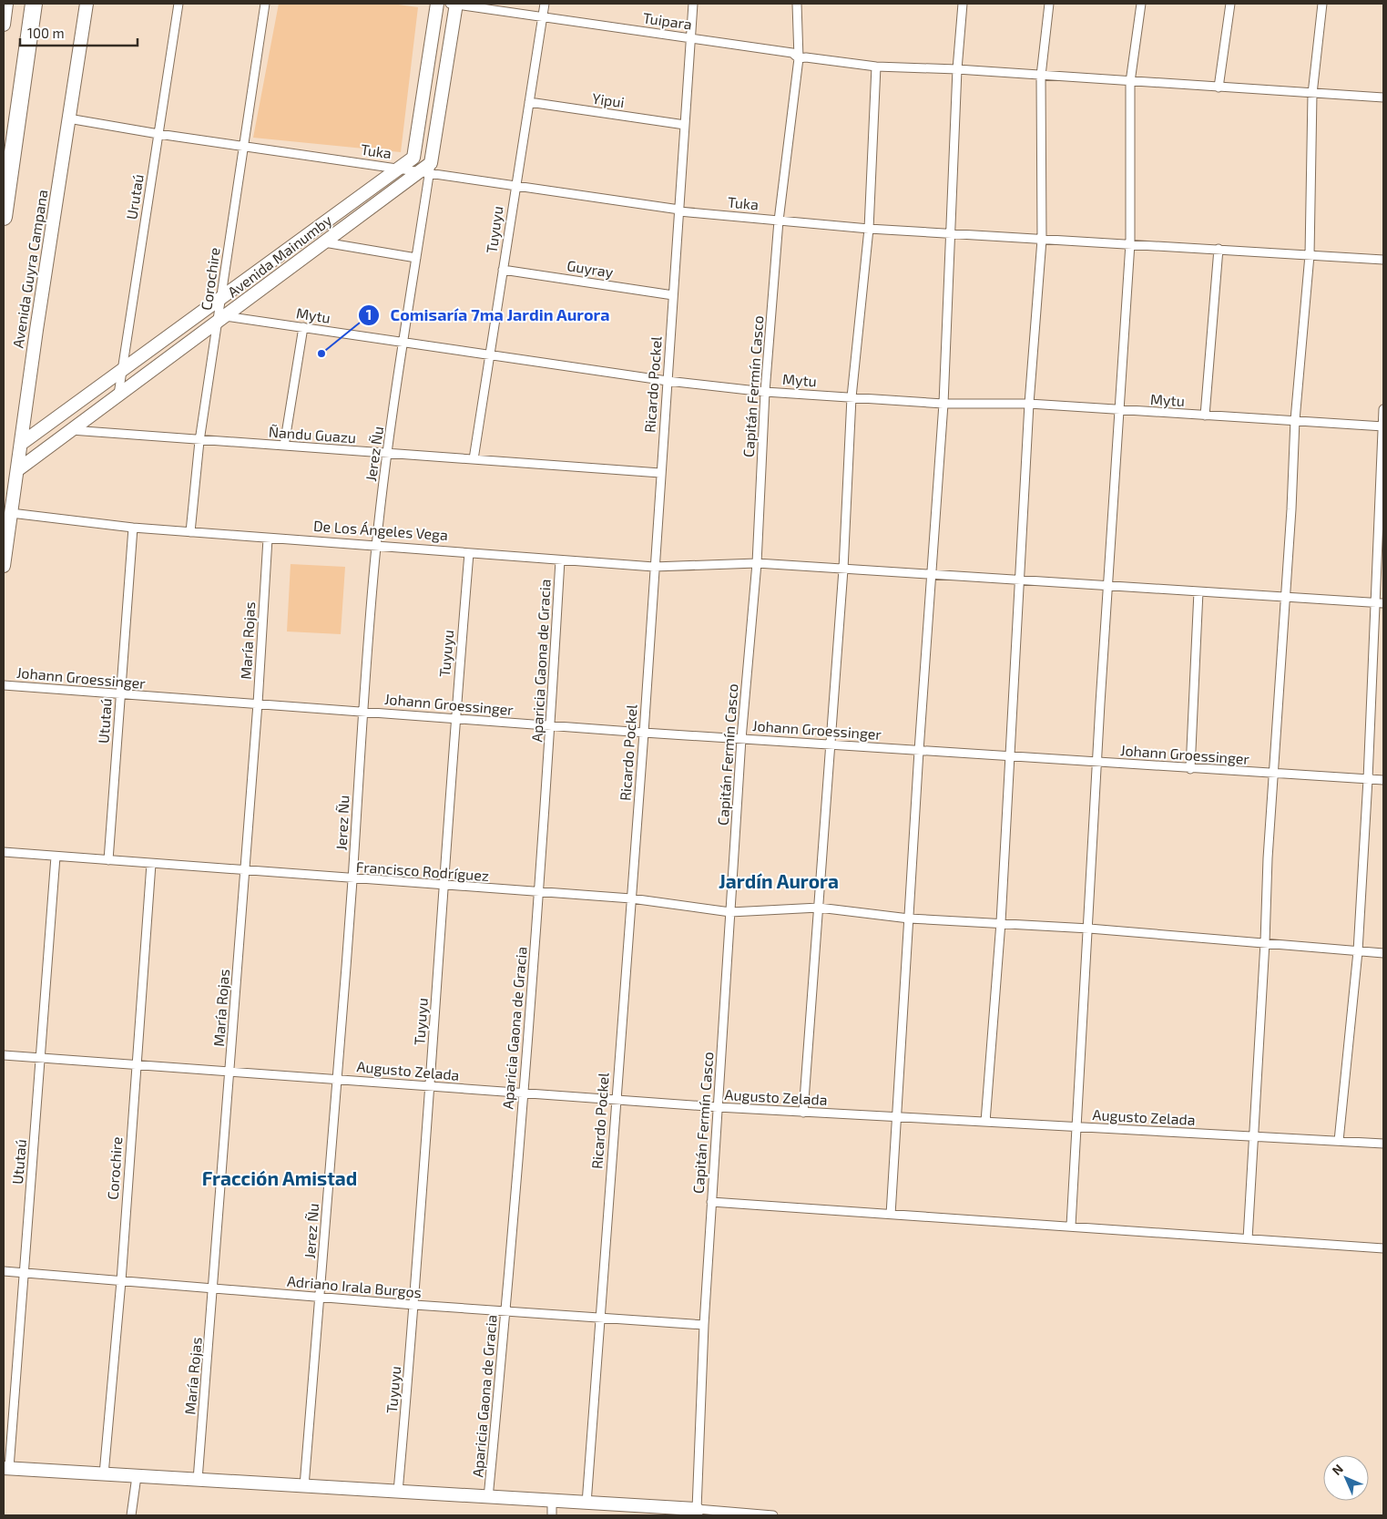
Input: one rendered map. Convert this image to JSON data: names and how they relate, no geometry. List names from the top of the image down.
{
  "streets": {
    "street": [
      "Tuipara",
      "Yipui",
      "Tuka",
      "Urutaú",
      "Tuyuyu",
      "Avenida Mainumby",
      "Avenida Guyra Campana",
      "Guyray",
      "Corochire",
      "Mytu",
      "Ricardo Pockel",
      "Capitán Fermín Casco",
      "Ñandu Guazu",
      "Jerez Ñu",
      "De Los Ángeles Vega",
      "María Rojas",
      "Aparicia Gaona de Gracia",
      "Johann Groessinger",
      "Ututaú",
      "Francisco Rodríguez",
      "Augusto Zelada",
      "Adriano Irala Burgos"
    ]
  },
  "crossings": [
    ["Tuipara", "Tuyuyu"],
    ["Tuipara", "Ricardo Pockel"],
    ["Tuipara", "Capitán Fermín Casco"],
    ["Yipui", "Tuyuyu"],
    ["Yipui", "Ricardo Pockel"],
    ["Tuka", "Urutaú"],
    ["Tuka", "Tuyuyu"],
    ["Tuka", "Avenida Mainumby"],
    ["Tuka", "Avenida Guyra Campana"],
    ["Tuka", "Corochire"],
    ["Tuka", "Ricardo Pockel"],
    ["Tuka", "Capitán Fermín Casco"],
    ["Tuka", "Jerez Ñu"],
    ["Urutaú", "Avenida Mainumby"],
    ["Tuyuyu", "Guyray"],
    ["Tuyuyu", "Mytu"],
    ["Tuyuyu", "Ñandu Guazu"],
    ["Tuyuyu", "De Los Ángeles Vega"],
    ["Tuyuyu", "Johann Groessinger"],
    ["Tuyuyu", "Francisco Rodríguez"],
    ["Tuyuyu", "Augusto Zelada"],
    ["Tuyuyu", "Adriano Irala Burgos"],
    ["Avenida Mainumby", "Avenida Guyra Campana"],
    ["Avenida Mainumby", "Corochire"],
    ["Avenida Mainumby", "Mytu"],
    ["Avenida Mainumby", "Ñandu Guazu"],
    ["Avenida Mainumby", "Jerez Ñu"],
    ["Avenida Guyra Campana", "De Los Ángeles Vega"],
    ["Guyray", "Ricardo Pockel"],
    ["Corochire", "Mytu"],
    ["Corochire", "Ñandu Guazu"],
    ["Corochire", "De Los Ángeles Vega"],
    ["Corochire", "Francisco Rodríguez"],
    ["Corochire", "Augusto Zelada"],
    ["Corochire", "Adriano Irala Burgos"],
    ["Mytu", "Ricardo Pockel"],
    ["Mytu", "Capitán Fermín Casco"],
    ["Mytu", "Jerez Ñu"],
    ["Ricardo Pockel", "Ñandu Guazu"],
    ["Ricardo Pockel", "De Los Ángeles Vega"],
    ["Ricardo Pockel", "Johann Groessinger"],
    ["Ricardo Pockel", "Francisco Rodríguez"],
    ["Ricardo Pockel", "Augusto Zelada"],
    ["Ricardo Pockel", "Adriano Irala Burgos"],
    ["Capitán Fermín Casco", "De Los Ángeles Vega"],
    ["Capitán Fermín Casco", "Johann Groessinger"],
    ["Capitán Fermín Casco", "Francisco Rodríguez"],
    ["Capitán Fermín Casco", "Augusto Zelada"],
    ["Capitán Fermín Casco", "Adriano Irala Burgos"],
    ["Ñandu Guazu", "Jerez Ñu"],
    ["Jerez Ñu", "De Los Ángeles Vega"],
    ["Jerez Ñu", "Johann Groessinger"],
    ["Jerez Ñu", "Francisco Rodríguez"],
    ["Jerez Ñu", "Augusto Zelada"],
    ["Jerez Ñu", "Adriano Irala Burgos"],
    ["De Los Ángeles Vega", "María Rojas"],
    ["De Los Ángeles Vega", "Aparicia Gaona de Gracia"],
    ["De Los Ángeles Vega", "Ututaú"],
    ["María Rojas", "Johann Groessinger"],
    ["María Rojas", "Francisco Rodríguez"],
    ["María Rojas", "Augusto Zelada"],
    ["María Rojas", "Adriano Irala Burgos"],
    ["Aparicia Gaona de Gracia", "Johann Groessinger"],
    ["Aparicia Gaona de Gracia", "Francisco Rodríguez"],
    ["Aparicia Gaona de Gracia", "Augusto Zelada"],
    ["Aparicia Gaona de Gracia", "Adriano Irala Burgos"],
    ["Johann Groessinger", "Ututaú"],
    ["Ututaú", "Francisco Rodríguez"],
    ["Ututaú", "Augusto Zelada"],
    ["Ututaú", "Adriano Irala Burgos"]
  ],
  "districts": ["Jardín Aurora", "Fracción Amistad"],
  "places": ["Comisaría 7ma Jardin Aurora"],
  "scale_bar": "100 m",
  "north": "top left"
}
